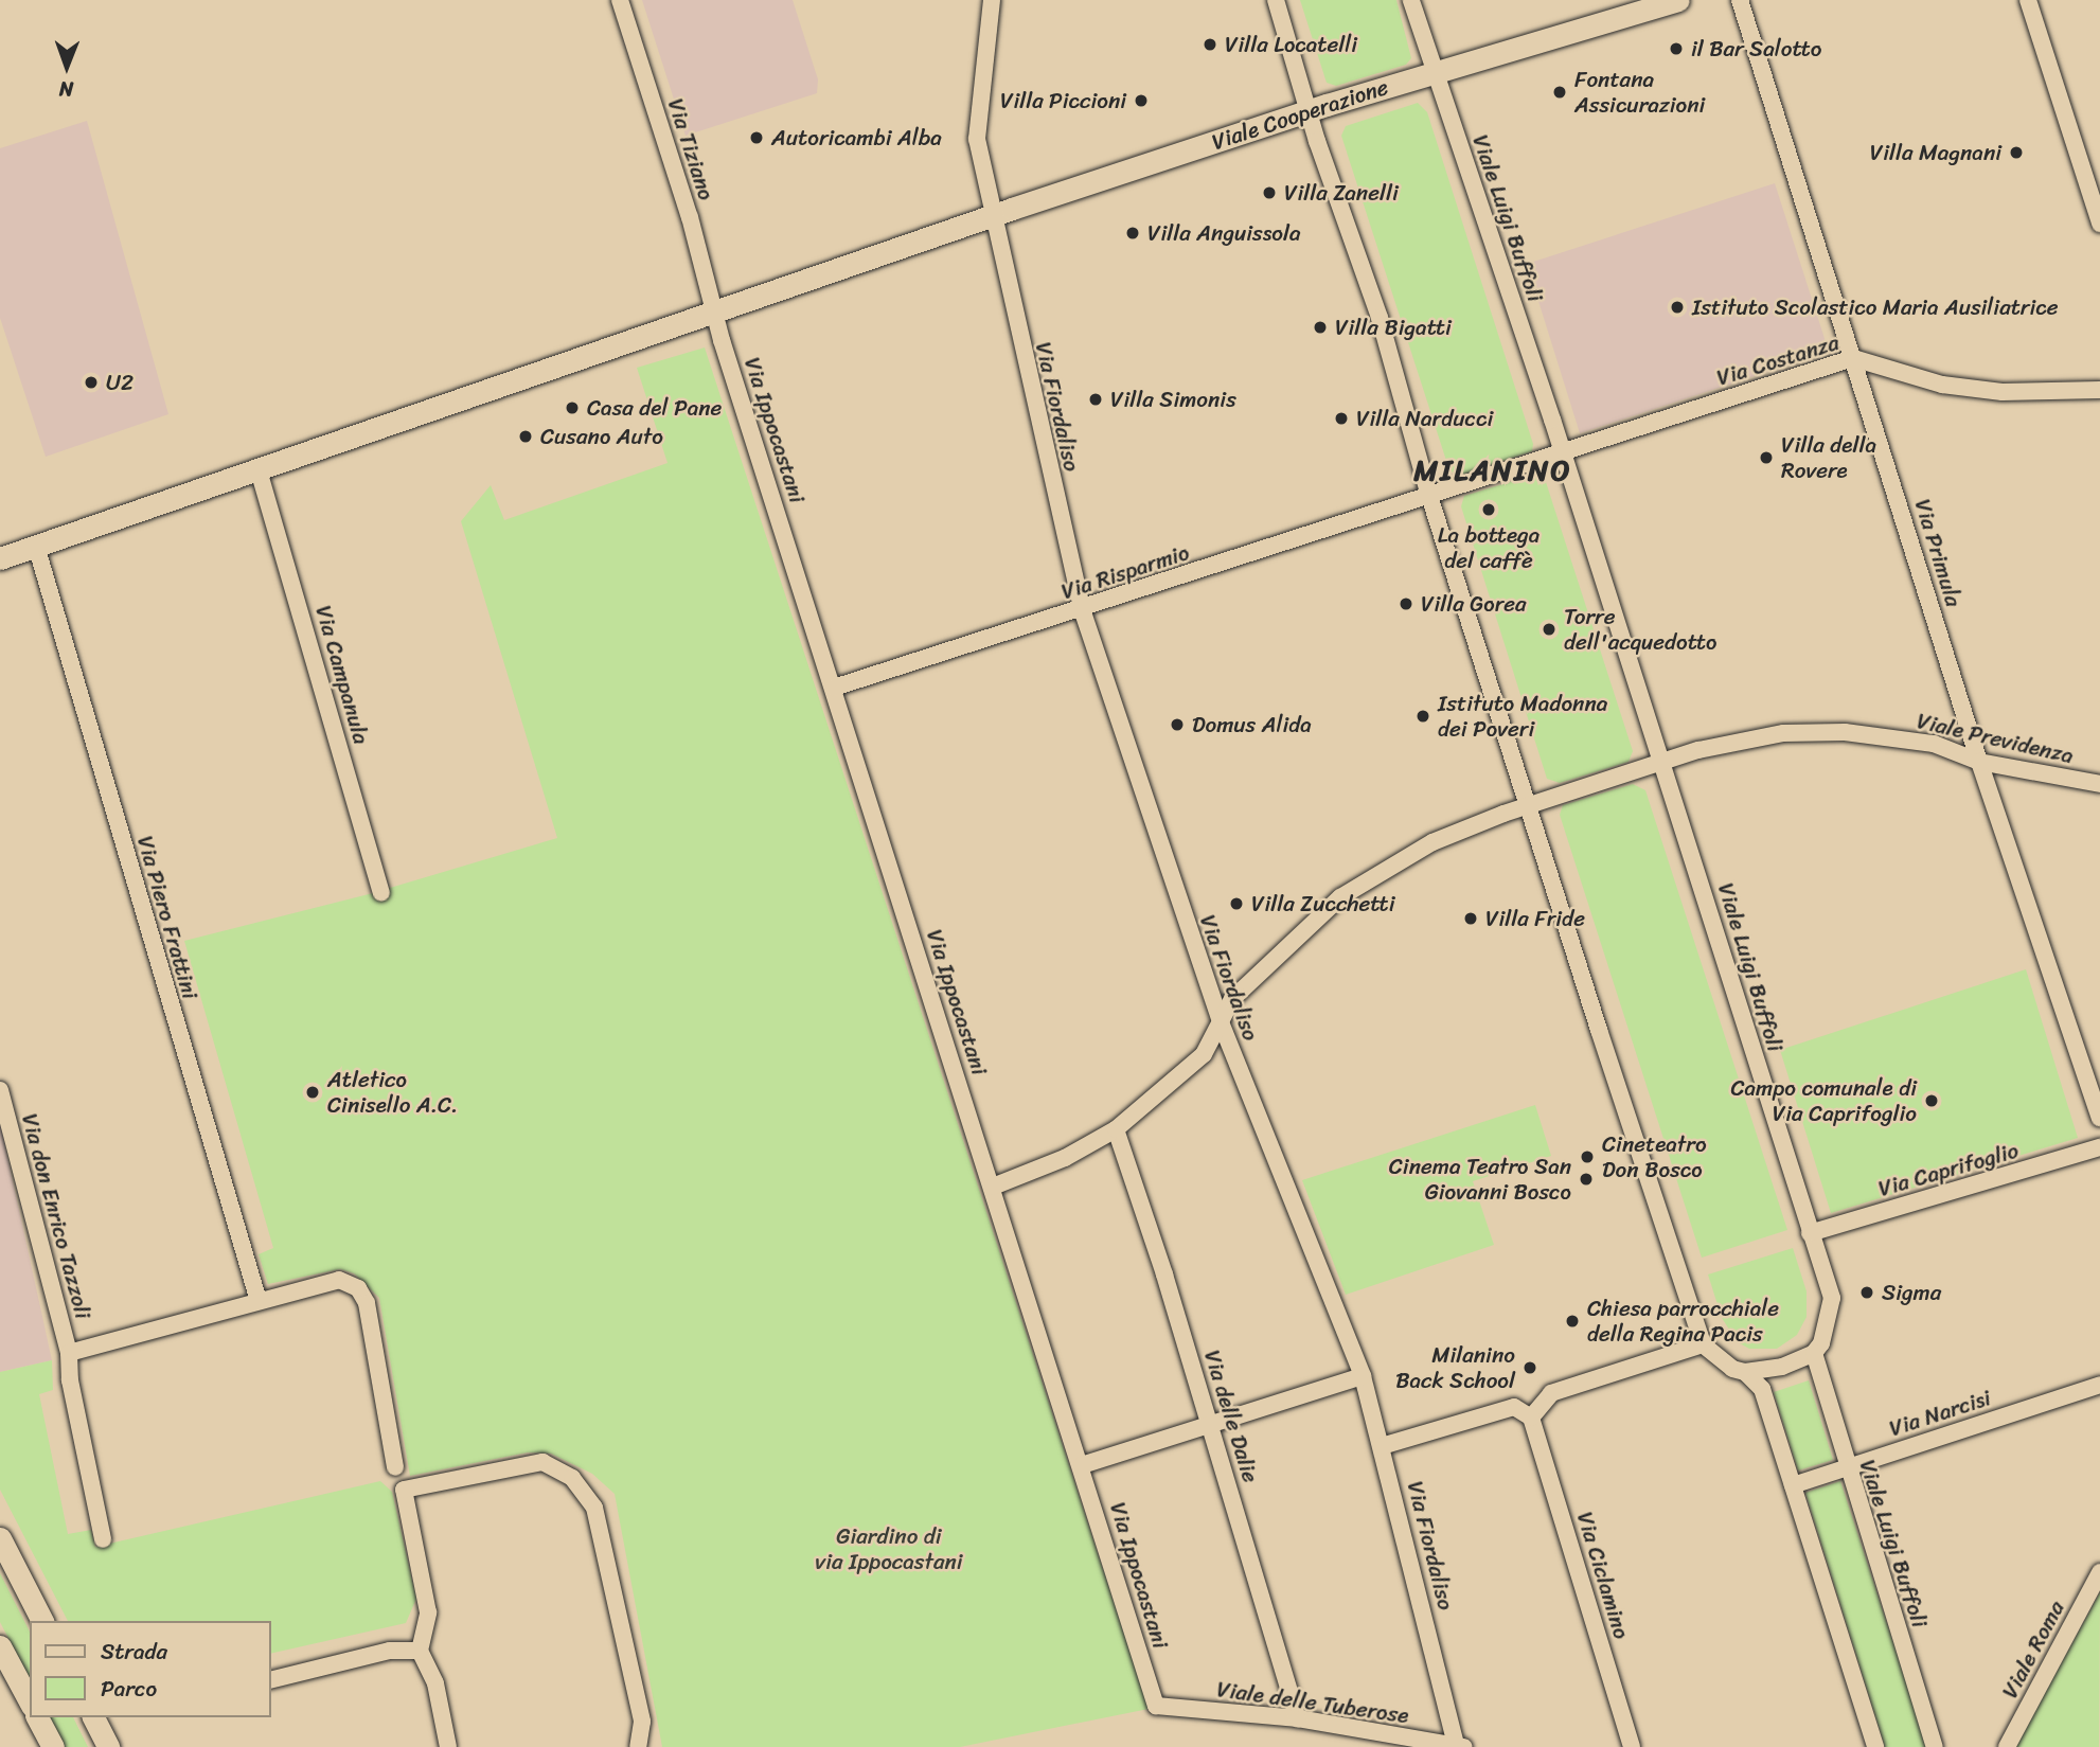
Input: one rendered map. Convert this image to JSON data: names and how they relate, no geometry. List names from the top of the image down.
{
  "streets": {
    "street": [
      "Viale Cooperazione",
      "Via Tiziano",
      "Viale Luigi Buffoli",
      "Via Costanza",
      "Via Fiordaliso",
      "Via Ippocastani",
      "Via Primula",
      "Via Risparmio",
      "Via Campanula",
      "Viale Previdenza",
      "Via Piero Frattini",
      "Via Caprifoglio",
      "Via don Enrico Tazzoli",
      "Via Narcisi",
      "Via delle Dalie",
      "Via Ciclamino",
      "Viale Roma",
      "Viale delle Tuberose"
    ]
  },
  "crossings": [
    ["Viale Cooperazione", "Via Tiziano"],
    ["Viale Cooperazione", "Viale Luigi Buffoli"],
    ["Viale Cooperazione", "Via Fiordaliso"],
    ["Viale Cooperazione", "Via Ippocastani"],
    ["Viale Cooperazione", "Via Campanula"],
    ["Viale Cooperazione", "Via Piero Frattini"],
    ["Via Tiziano", "Via Ippocastani"],
    ["Viale Luigi Buffoli", "Via Costanza"],
    ["Viale Luigi Buffoli", "Viale Previdenza"],
    ["Viale Luigi Buffoli", "Via Caprifoglio"],
    ["Viale Luigi Buffoli", "Via Narcisi"],
    ["Via Costanza", "Via Primula"],
    ["Via Fiordaliso", "Via Risparmio"],
    ["Via Fiordaliso", "Viale delle Tuberose"],
    ["Via Ippocastani", "Via Risparmio"],
    ["Via Ippocastani", "Viale delle Tuberose"],
    ["Via Primula", "Viale Previdenza"],
    ["Via delle Dalie", "Viale delle Tuberose"]
  ],
  "districts": ["MILANINO"],
  "parks": ["Giardino di via Ippocastani"],
  "places": [
    "Villa Locatelli",
    "il Bar Salotto",
    "Fontana Assicurazioni",
    "Villa Piccioni",
    "Autoricambi Alba",
    "Villa Magnani",
    "Villa Zanelli",
    "Villa Anguissola",
    "Istituto Scolastico Maria Ausiliatrice",
    "Villa Bigatti",
    "U2",
    "Villa Simonis",
    "Casa del Pane",
    "Villa Narducci",
    "Cusano Auto",
    "Villa della Rovere",
    "La bottega del caffè",
    "Villa Gorea",
    "Torre dell'acquedotto",
    "Istituto Madonna dei Poveri",
    "Domus Alida",
    "Villa Zucchetti",
    "Villa Fride",
    "Atletico Cinisello A.C.",
    "Campo comunale di Via Caprifoglio",
    "Cineteatro Don Bosco",
    "Cinema Teatro San Giovanni Bosco",
    "Sigma",
    "Chiesa parrocchiale della Regina Pacis",
    "Milanino Back School"
  ],
  "legend": ["Strada", "Parco"],
  "north": "bottom"
}
